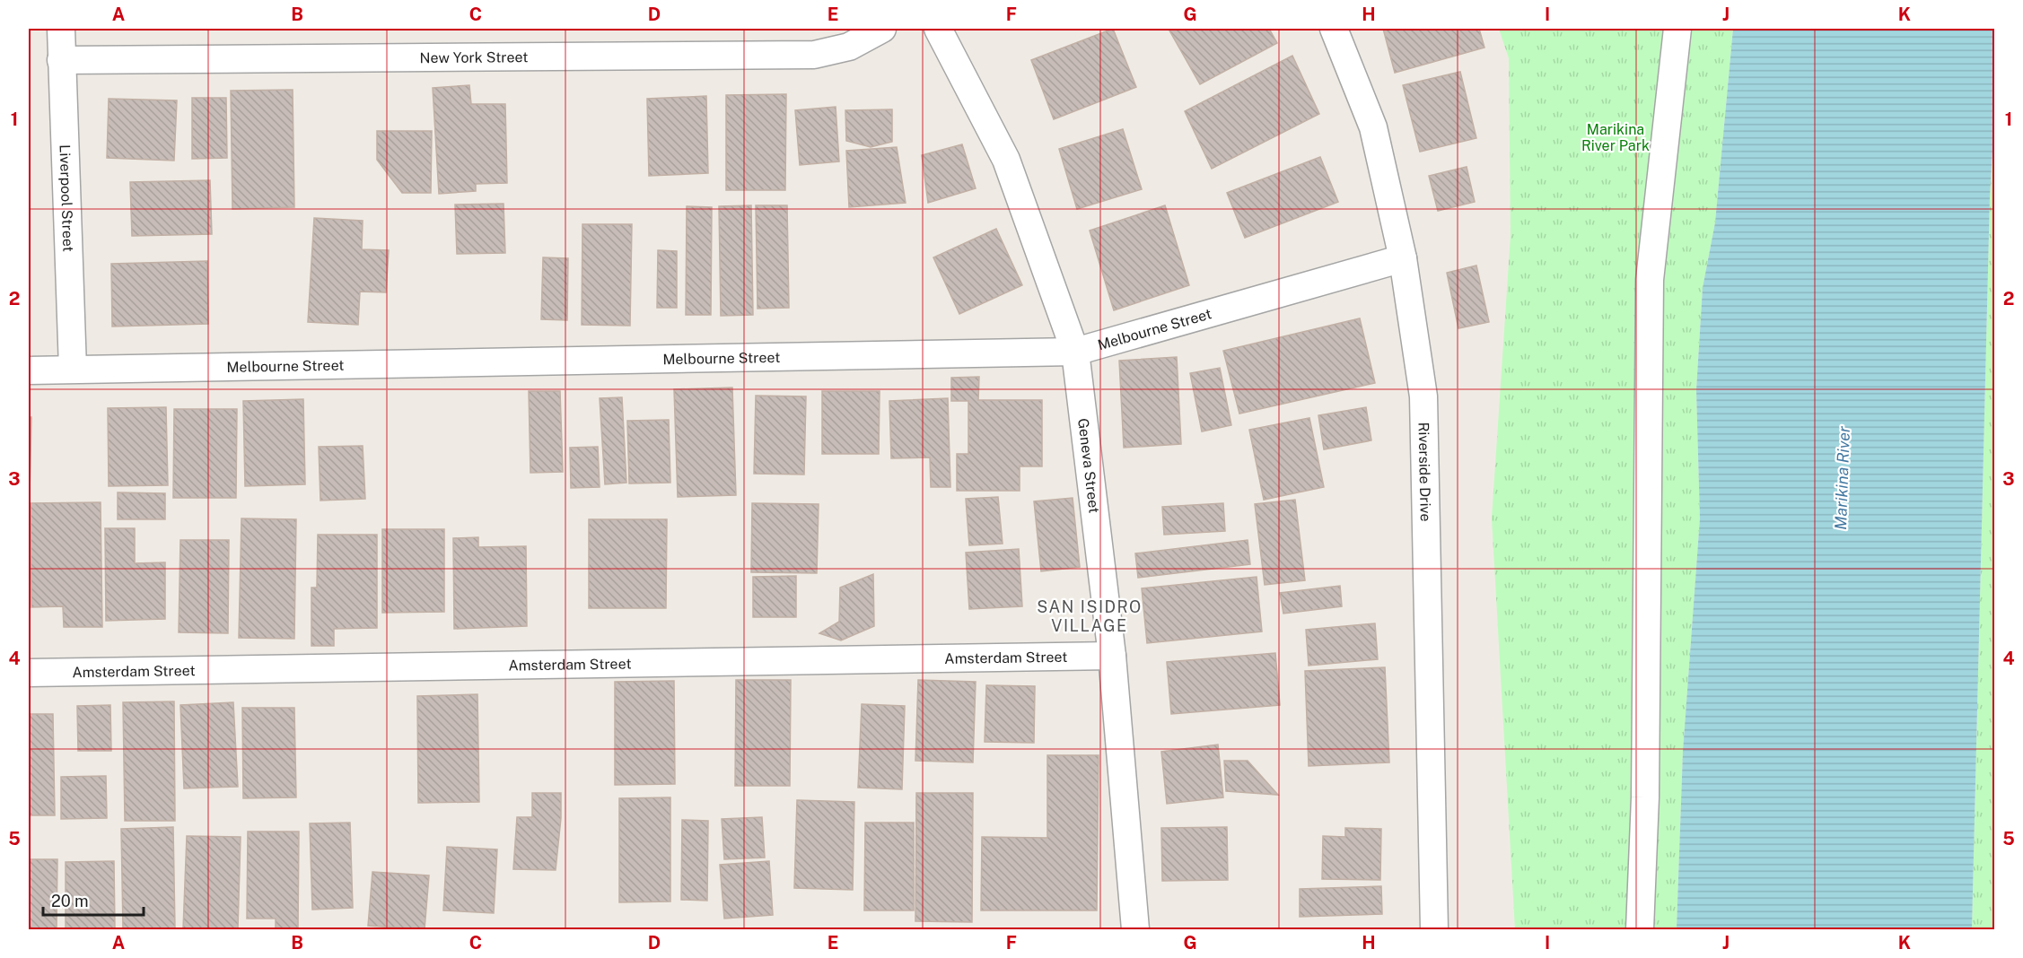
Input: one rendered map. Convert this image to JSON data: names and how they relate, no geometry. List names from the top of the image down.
{
  "streets": {
    "street": [
      "New York Street",
      "Liverpool Street",
      "Melbourne Street",
      "Geneva Street",
      "Riverside Drive",
      "Amsterdam Street"
    ]
  },
  "crossings": [
    ["New York Street", "Liverpool Street"],
    ["Liverpool Street", "Melbourne Street"],
    ["Melbourne Street", "Geneva Street"],
    ["Melbourne Street", "Riverside Drive"],
    ["Geneva Street", "Amsterdam Street"]
  ],
  "districts": ["SAN ISIDRO VILLAGE"],
  "water": ["Marikina River"],
  "parks": ["Marikina River Park"],
  "scale_bar": "20 m",
  "grid": {
    "columns": [
      "A",
      "B",
      "C",
      "D",
      "E",
      "F",
      "G",
      "H",
      "I",
      "J",
      "K"
    ],
    "rows": [
      "1",
      "2",
      "3",
      "4",
      "5"
    ]
  }
}
